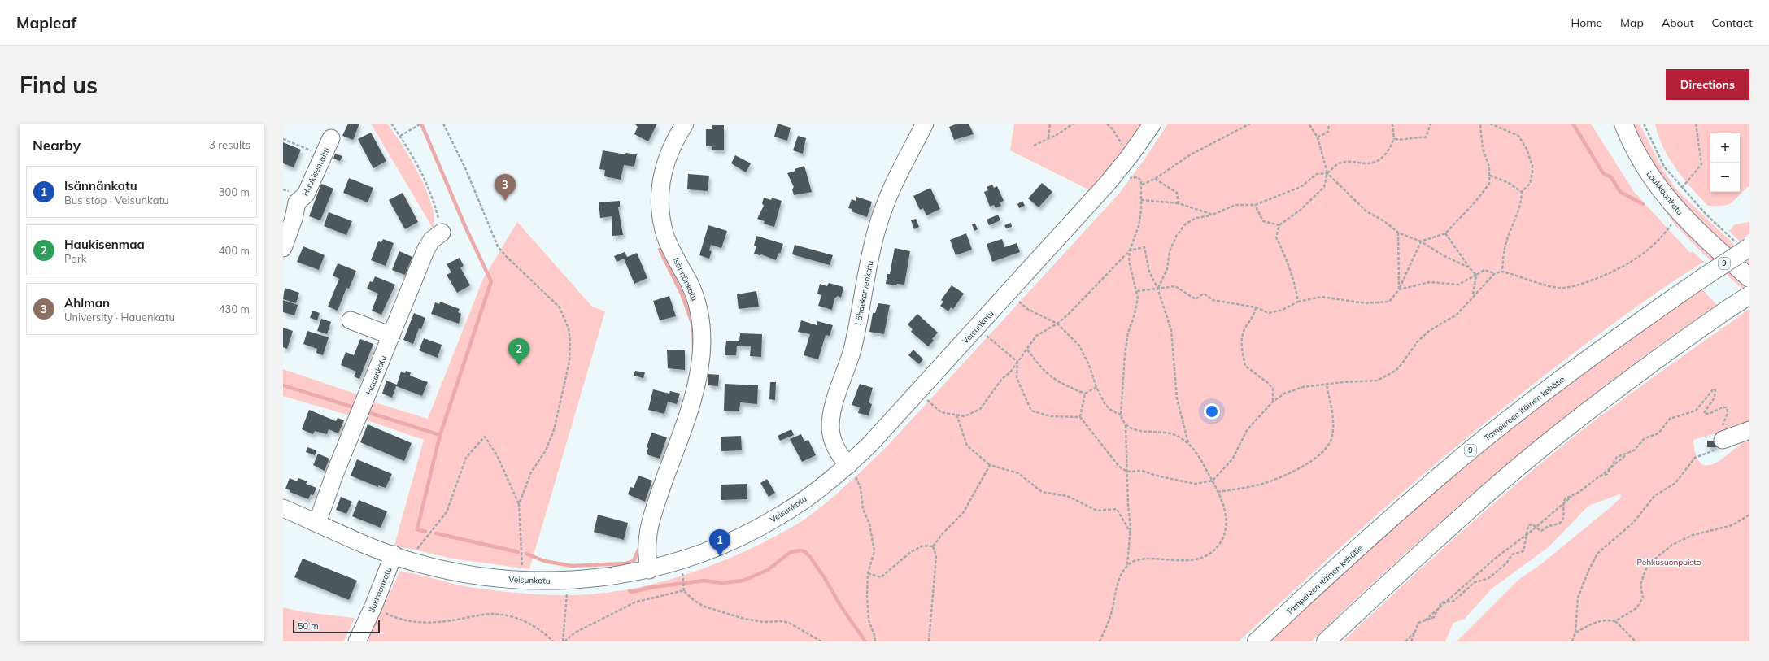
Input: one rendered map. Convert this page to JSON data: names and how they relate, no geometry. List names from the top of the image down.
{
  "streets": {
    "main road": ["Loukkaankatu", "9", "Tampereen itäinen kehätie"],
    "street": [
      "Haukisenraitti",
      "Isännänkatu",
      "Lähdekorvenkatu",
      "Veisunkatu",
      "Hauenkatu",
      "Ilokkaankatu"
    ]
  },
  "crossings": [
    ["Isännänkatu", "Veisunkatu"],
    ["Lähdekorvenkatu", "Veisunkatu"],
    ["Veisunkatu", "Hauenkatu"],
    ["Veisunkatu", "Ilokkaankatu"]
  ],
  "parks": ["Pehkusuonpuisto"],
  "scale_bar": "50 m",
  "page": {
    "header": "Mapleaf",
    "nav": [
      "Home",
      "Map",
      "About",
      "Contact"
    ],
    "buttons": "Directions",
    "title": "Find us",
    "heading": ["Nearby", "3 results"],
    "map_buttons": ["+", "−"],
    "list": [
      {
        "mark": "1",
        "name": "Isännänkatu",
        "note": "Bus stop · Veisunkatu",
        "value": "300 m"
      },
      {
        "mark": "2",
        "name": "Haukisenmaa",
        "note": "Park",
        "value": "400 m"
      },
      {
        "mark": "3",
        "name": "Ahlman",
        "note": "University · Hauenkatu",
        "value": "430 m"
      }
    ],
    "pins": ["3", "2", "1"],
    "scale": "50 m"
  }
}
